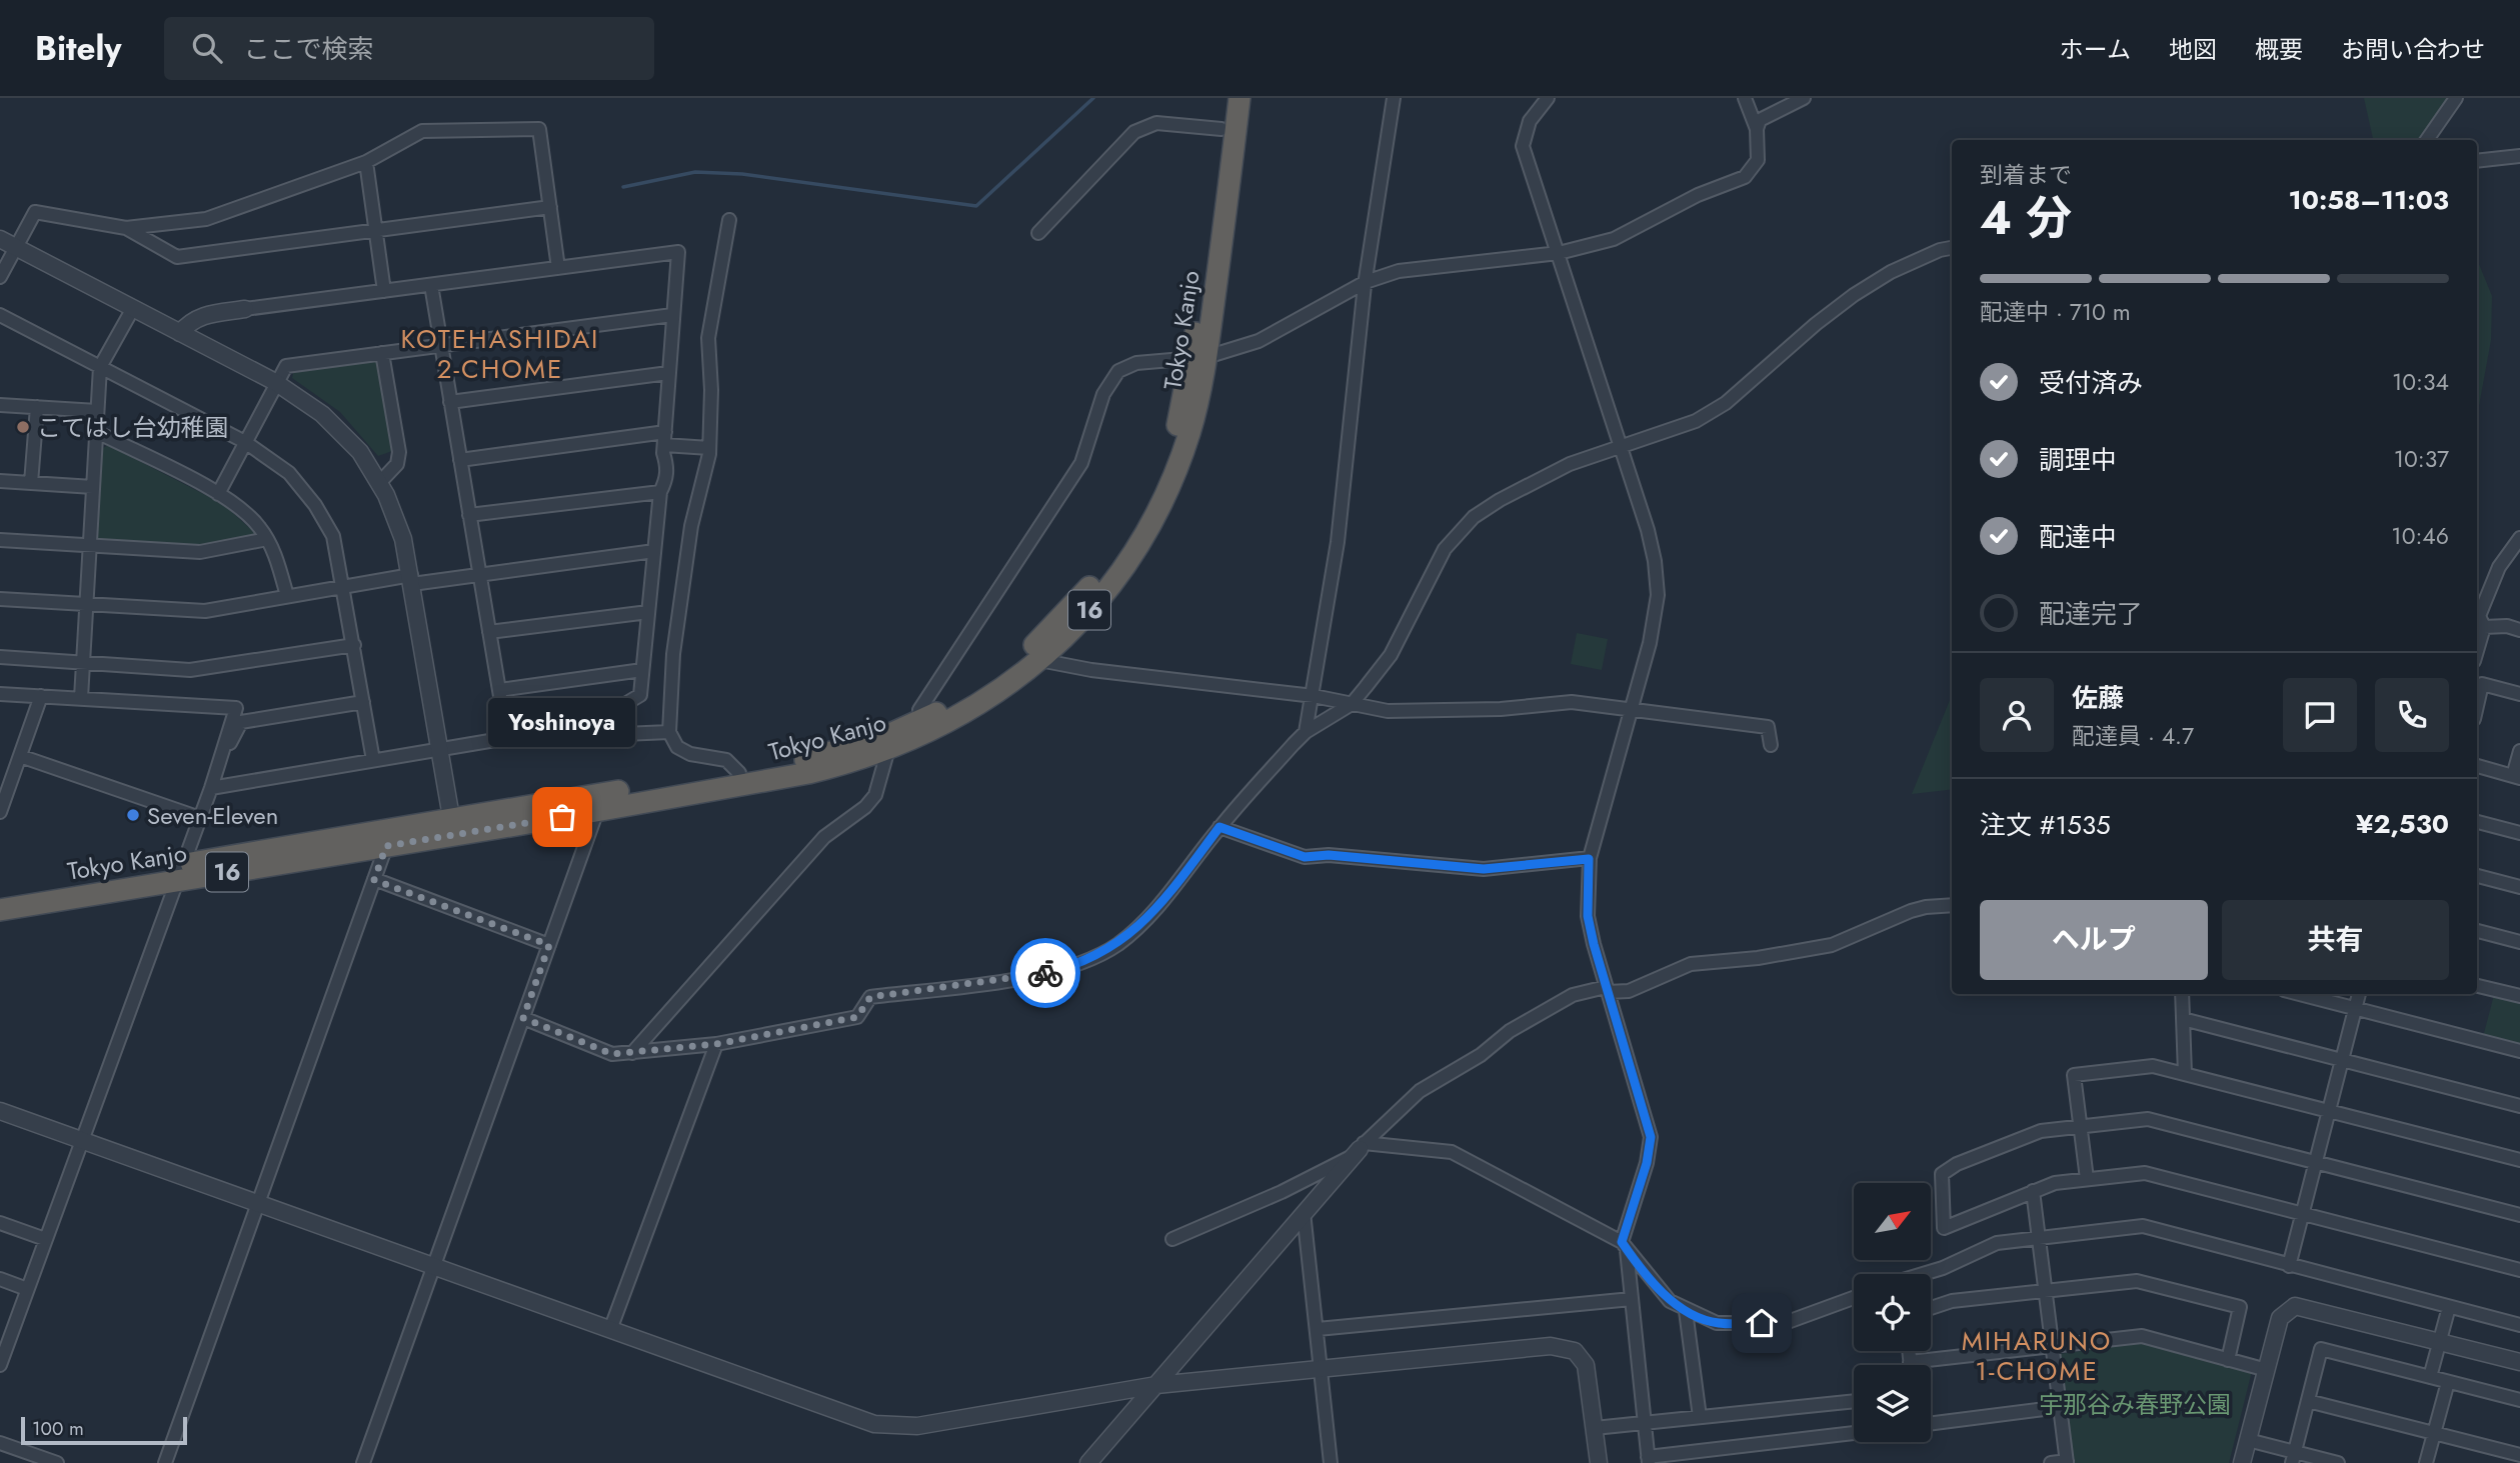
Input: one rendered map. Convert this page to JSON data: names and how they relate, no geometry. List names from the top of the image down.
{
  "streets": {
    "highway": ["Tokyo Kanjo", "16"]
  },
  "districts": ["KOTEHASHIDAI 2-CHOME", "MIHARUNO 1-CHOME"],
  "parks": ["宇那谷み春野公園"],
  "places": ["こてはし台幼稚園", "Seven-Eleven", "Yoshinoya"],
  "scale_bar": "100 m",
  "north": "top right",
  "page": {
    "header": "Bitely",
    "search": "ここで検索",
    "nav": [
      "ホーム",
      "地図",
      "概要",
      "お問い合わせ"
    ],
    "heading": ["4 分", "到着まで", "10:58–11:03"],
    "panel": [
      "佐藤",
      "配達員 · 4.7",
      "注文 #1535",
      "¥2,530"
    ],
    "bar": "配達中 · 710 m",
    "list": [
      ["受付済み", "10:34"],
      ["調理中", "10:37"],
      ["配達中", "10:46"],
      "配達完了"
    ],
    "bubble": "Yoshinoya",
    "buttons": ["ヘルプ", "共有"],
    "scale": "100 m"
  }
}
